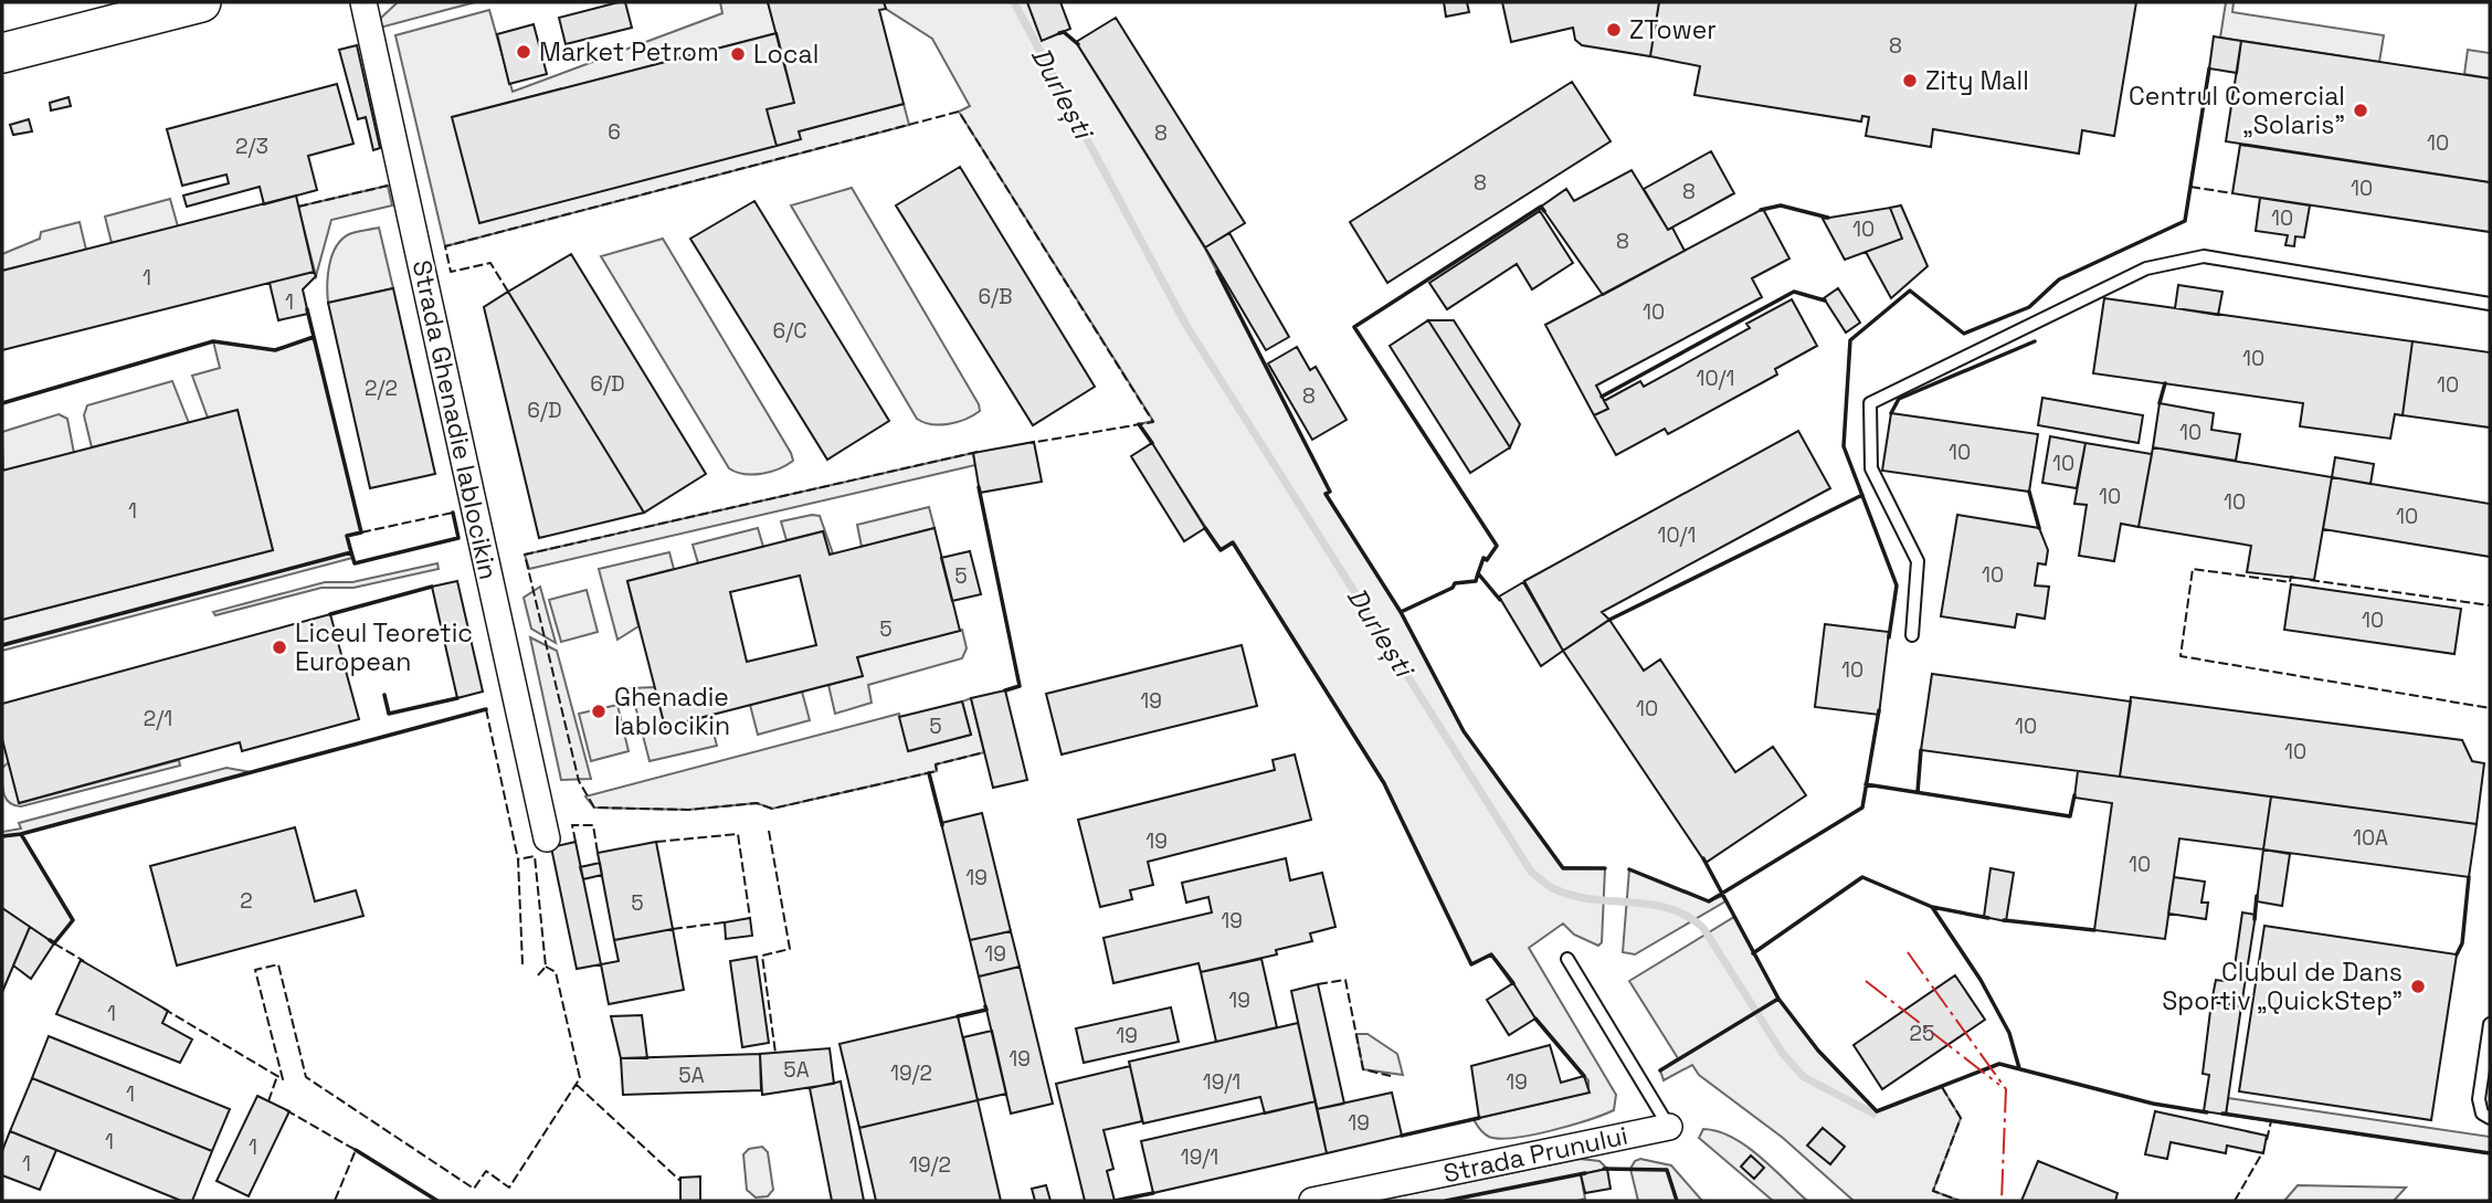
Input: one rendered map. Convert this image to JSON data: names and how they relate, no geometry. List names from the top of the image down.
{
  "streets": {
    "street": ["Strada Ghenadie Iablocikin", "Strada Prunului"]
  },
  "water": ["Durlești"],
  "places": [
    "ZTower",
    "Market Petrom",
    "Local",
    "Zity Mall",
    "Centrul Comercial „Solaris”",
    "Liceul Teoretic European",
    "Ghenadie Iablocikin",
    "Clubul de Dans Sportiv „QuickStep”"
  ],
  "house_numbers": [
    "8",
    "6",
    "8",
    "10",
    "2/3",
    "8",
    "10",
    "8",
    "10",
    "10",
    "8",
    "1",
    "6/B",
    "1",
    "10",
    "6/C",
    "10",
    "10/1",
    "6/D",
    "10",
    "2/2",
    "8",
    "6/D",
    "10",
    "10",
    "10",
    "10",
    "10",
    "1",
    "10",
    "10/1",
    "10",
    "5",
    "10",
    "5",
    "10",
    "19",
    "10",
    "2/1",
    "5",
    "10",
    "10",
    "10A",
    "19",
    "10",
    "19",
    "2",
    "5",
    "19",
    "19",
    "19",
    "1",
    "25",
    "19",
    "19",
    "5A",
    "19/2",
    "5A",
    "19/1",
    "19",
    "1",
    "19",
    "1",
    "1",
    "19/1",
    "1",
    "19/2"
  ]
}
